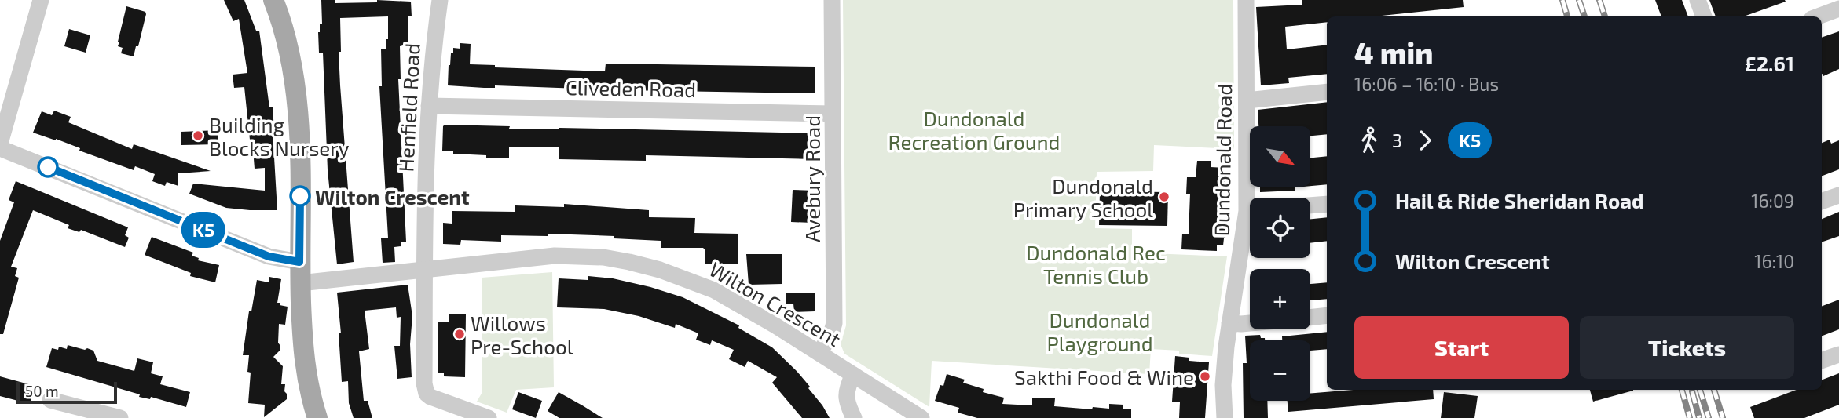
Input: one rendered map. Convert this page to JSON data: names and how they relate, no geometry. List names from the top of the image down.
{
  "streets": {
    "street": [
      "Cliveden Road",
      "Henfield Road",
      "Dundonald Road",
      "Avebury Road",
      "Wilton Crescent"
    ]
  },
  "crossings": [
    ["Cliveden Road", "Henfield Road"],
    ["Cliveden Road", "Avebury Road"],
    ["Henfield Road", "Wilton Crescent"],
    ["Avebury Road", "Wilton Crescent"]
  ],
  "parks": ["Dundonald Recreation Ground", "Dundonald Rec Tennis Club", "Dundonald Playground"],
  "places": [
    "Building Blocks Nursery",
    "Wilton Crescent",
    "Dundonald Primary School",
    "Willows Pre-School",
    "Sakthi Food & Wine"
  ],
  "lines": ["bus line K5"],
  "scale_bar": "50 m",
  "north": "bottom right",
  "page": {
    "on_map": "K5",
    "heading": ["4 min", "16:06 – 16:10 · Bus", "£2.61"],
    "legs": ["3", "K5"],
    "map_buttons": ["+", "−"],
    "list": [
      {
        "name": "Hail & Ride Sheridan Road",
        "value": "16:09"
      },
      {
        "name": "Wilton Crescent",
        "value": "16:10"
      }
    ],
    "buttons": ["Start", "Tickets"],
    "scale": "50 m"
  }
}
